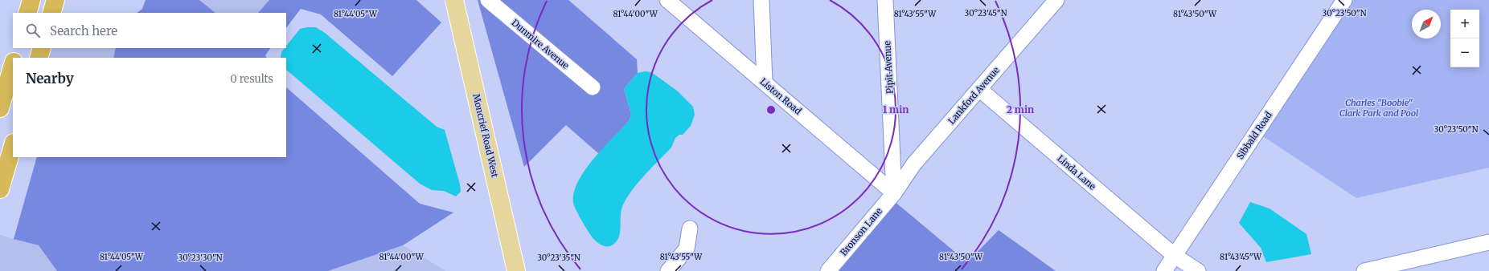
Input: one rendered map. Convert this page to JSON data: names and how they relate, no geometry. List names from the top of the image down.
{
  "streets": {
    "main road": ["Moncrief Road West"],
    "street": [
      "Dunmire Avenue",
      "Pipit Avenue",
      "Lankford Avenue",
      "Liston Road",
      "Sibbald Road",
      "Linda Lane",
      "Bronson Lane"
    ]
  },
  "crossings": [
    ["Pipit Avenue", "Lankford Avenue"],
    ["Pipit Avenue", "Liston Road"],
    ["Pipit Avenue", "Bronson Lane"],
    ["Lankford Avenue", "Liston Road"],
    ["Lankford Avenue", "Linda Lane"],
    ["Lankford Avenue", "Bronson Lane"],
    ["Liston Road", "Bronson Lane"],
    ["Sibbald Road", "Linda Lane"]
  ],
  "parks": ["Charles \"Boobie\" Clark Park and Pool"],
  "north": "top right",
  "page": {
    "map_buttons": ["+", "−"],
    "search": "Search here",
    "heading": ["Nearby", "0 results"]
  },
  "coordinates": [
    "30°23'45\"N",
    "30°23'50\"N",
    "81°44'05\"W",
    "81°44'00\"W",
    "81°43'55\"W",
    "81°43'50\"W",
    "81°43'45\"W",
    "30°23'30\"N",
    "30°23'35\"N"
  ],
  "rings": ["1 min", "2 min"]
}
